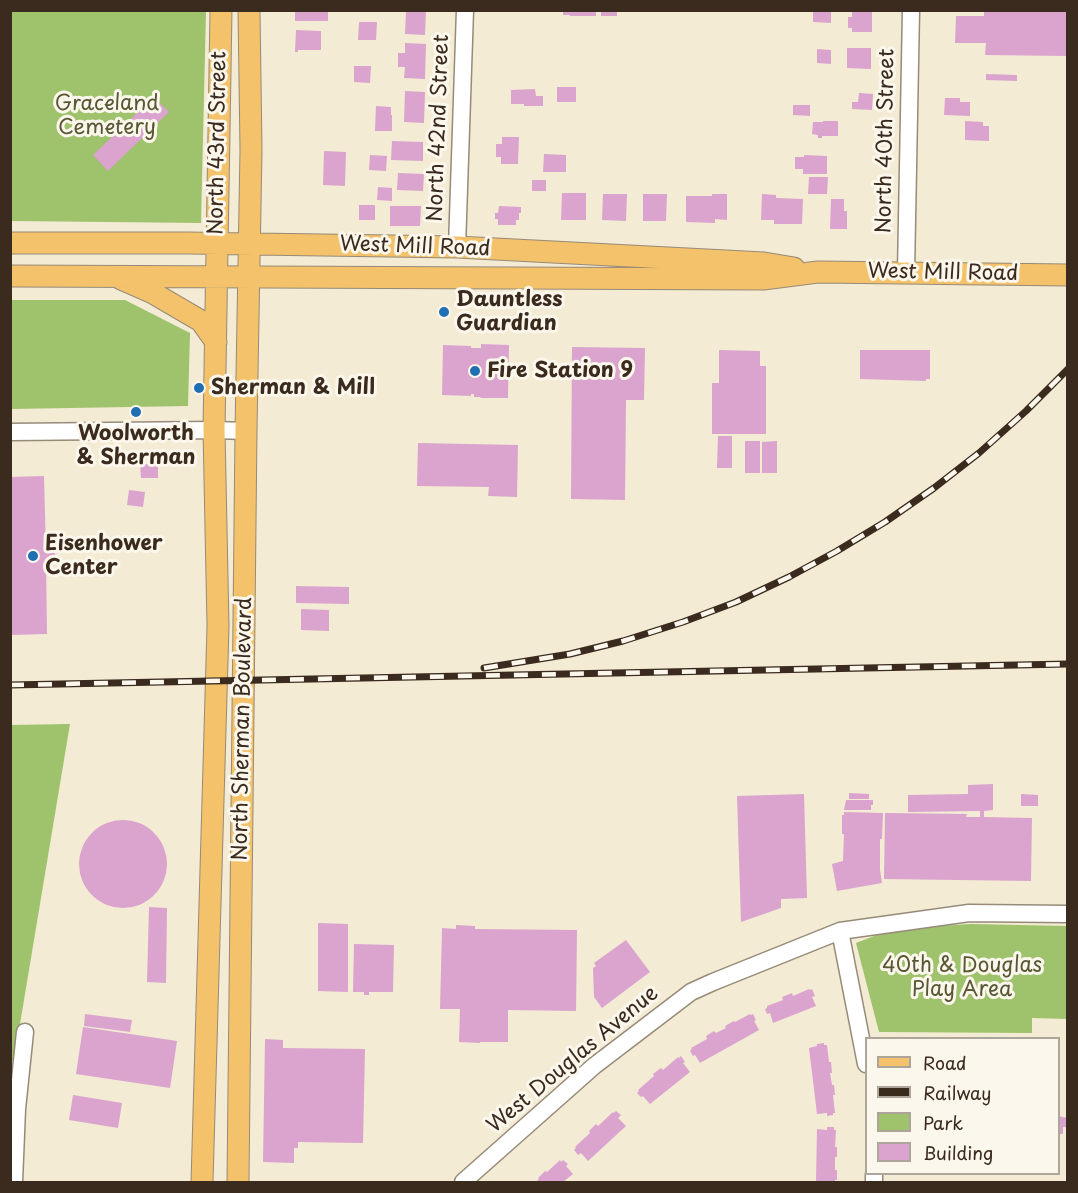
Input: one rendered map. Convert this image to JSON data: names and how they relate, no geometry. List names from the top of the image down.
{
  "streets": {
    "main road": ["North 43rd Street", "West Mill Road", "North Sherman Boulevard"],
    "street": ["North 42nd Street", "North 40th Street", "West Douglas Avenue"]
  },
  "crossings": [
    ["North 42nd Street", "West Mill Road"],
    ["North 40th Street", "West Mill Road"],
    ["North 43rd Street", "West Mill Road"],
    ["North 43rd Street", "North Sherman Boulevard"],
    ["West Mill Road", "North Sherman Boulevard"]
  ],
  "parks": ["Graceland Cemetery", "40th & Douglas Play Area"],
  "places": [
    "Dauntless Guardian",
    "Fire Station 9",
    "Sherman & Mill",
    "Woolworth & Sherman",
    "Eisenhower Center"
  ],
  "legend": [
    "Road",
    "Railway",
    "Park",
    "Building"
  ]
}
